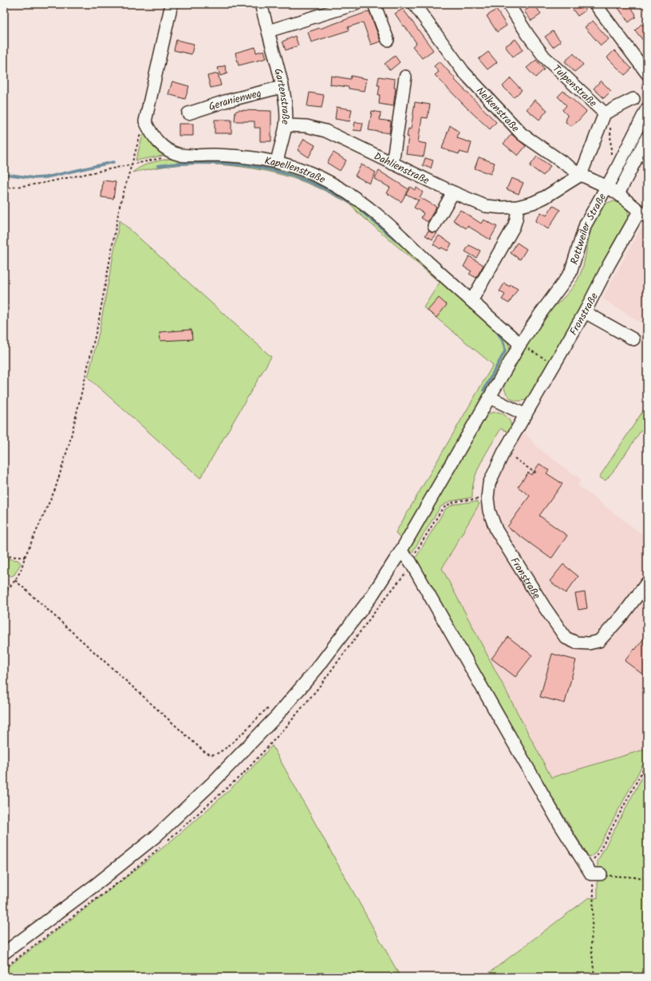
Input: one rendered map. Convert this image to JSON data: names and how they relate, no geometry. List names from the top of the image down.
{
  "streets": {
    "street": [
      "Tulpenstraße",
      "Gartenstraße",
      "Geranienweg",
      "Nelkenstraße",
      "Dahlienstraße",
      "Kapellenstraße",
      "Rottweiler Straße",
      "Fronstraße"
    ]
  },
  "crossings": [
    ["Tulpenstraße", "Nelkenstraße"],
    ["Tulpenstraße", "Dahlienstraße"],
    ["Gartenstraße", "Geranienweg"],
    ["Gartenstraße", "Dahlienstraße"],
    ["Gartenstraße", "Kapellenstraße"],
    ["Nelkenstraße", "Dahlienstraße"],
    ["Nelkenstraße", "Rottweiler Straße"],
    ["Kapellenstraße", "Rottweiler Straße"],
    ["Rottweiler Straße", "Fronstraße"]
  ]
}
